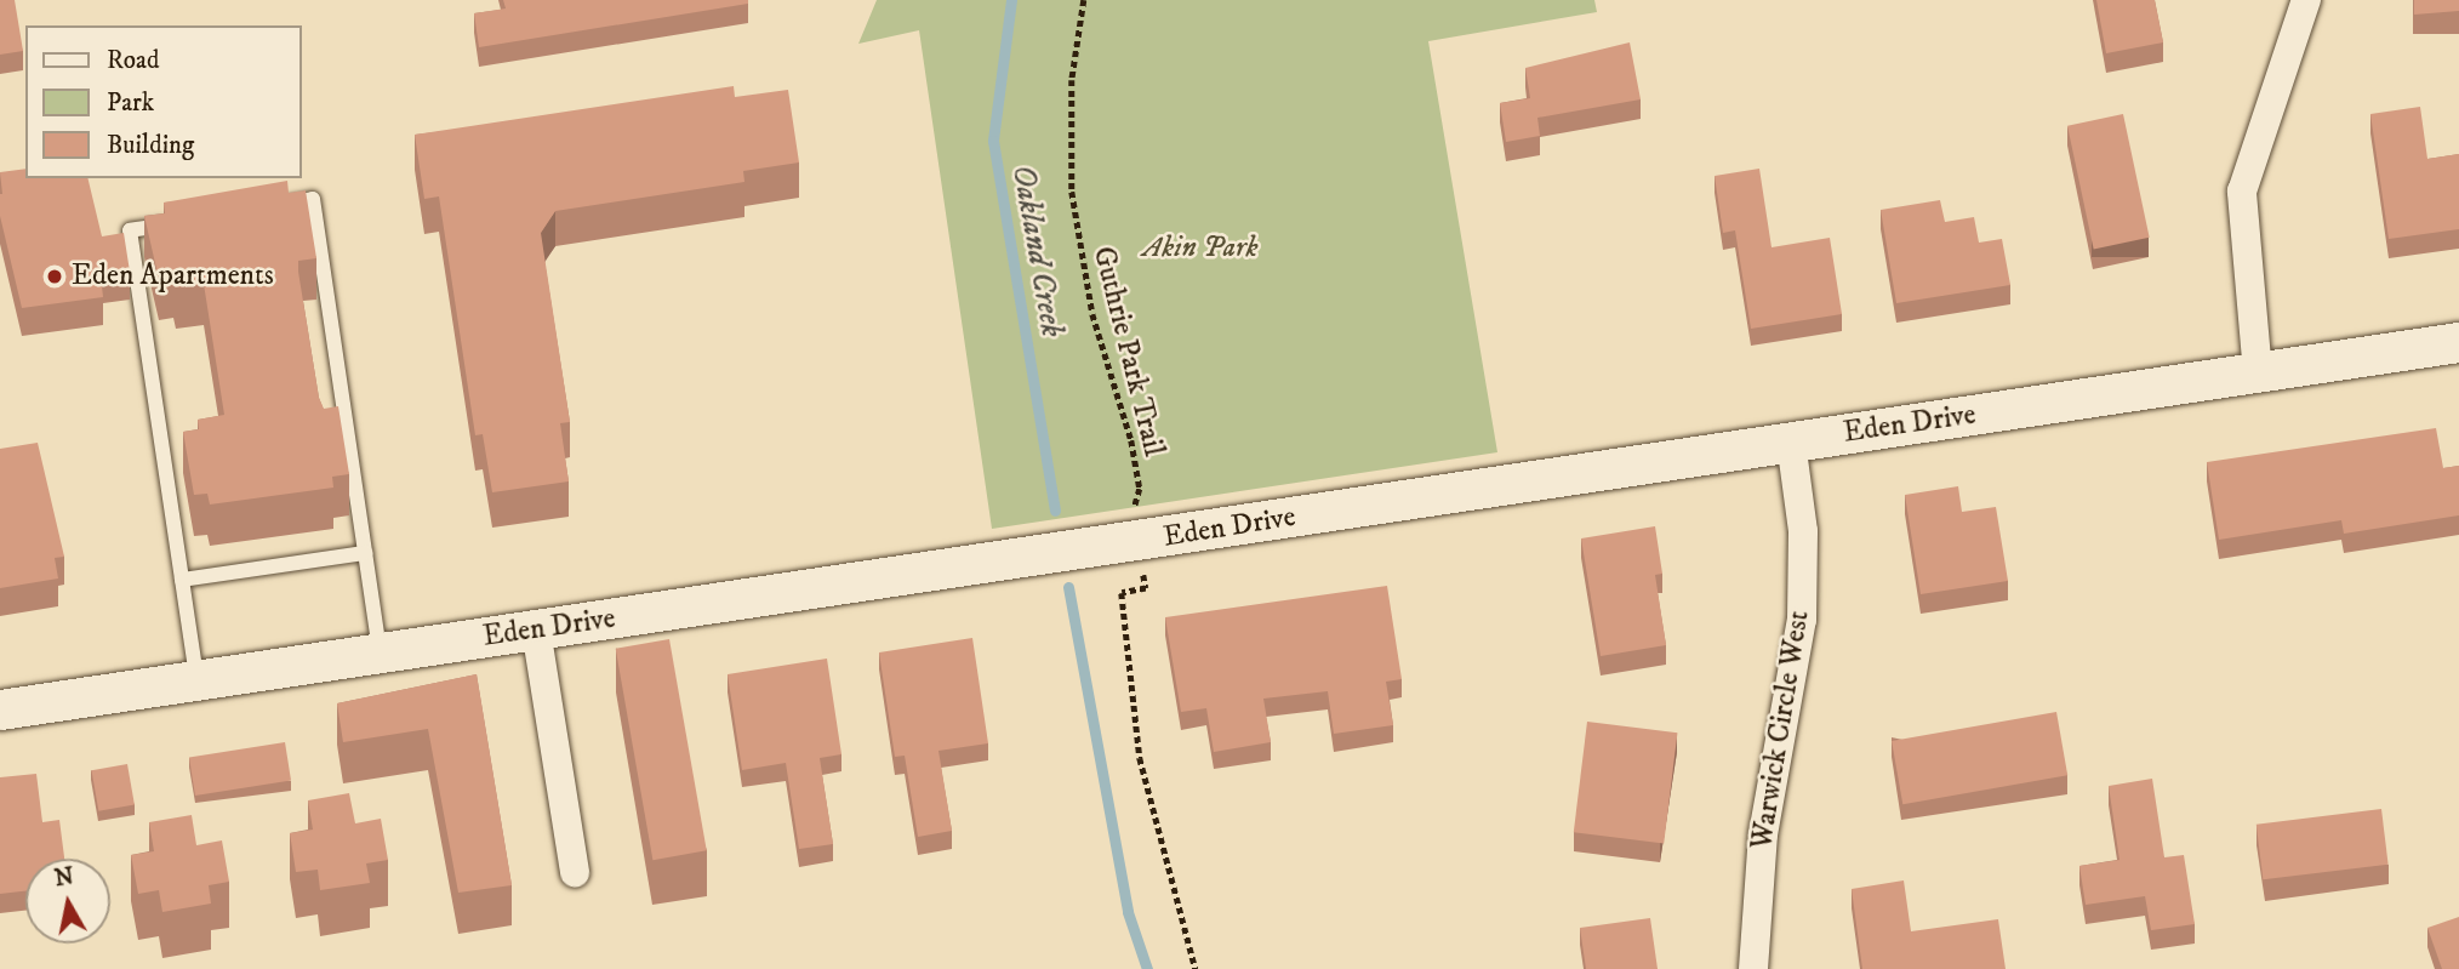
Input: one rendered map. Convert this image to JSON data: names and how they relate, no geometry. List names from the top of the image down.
{
  "streets": {
    "street": ["Eden Drive", "Warwick Circle West"],
    "path": ["Guthrie Park Trail"]
  },
  "crossings": [
    ["Eden Drive", "Warwick Circle West"]
  ],
  "water": ["Oakland Creek"],
  "parks": ["Akin Park"],
  "places": ["Eden Apartments"],
  "legend": ["Road", "Park", "Building"],
  "north": "top"
}
